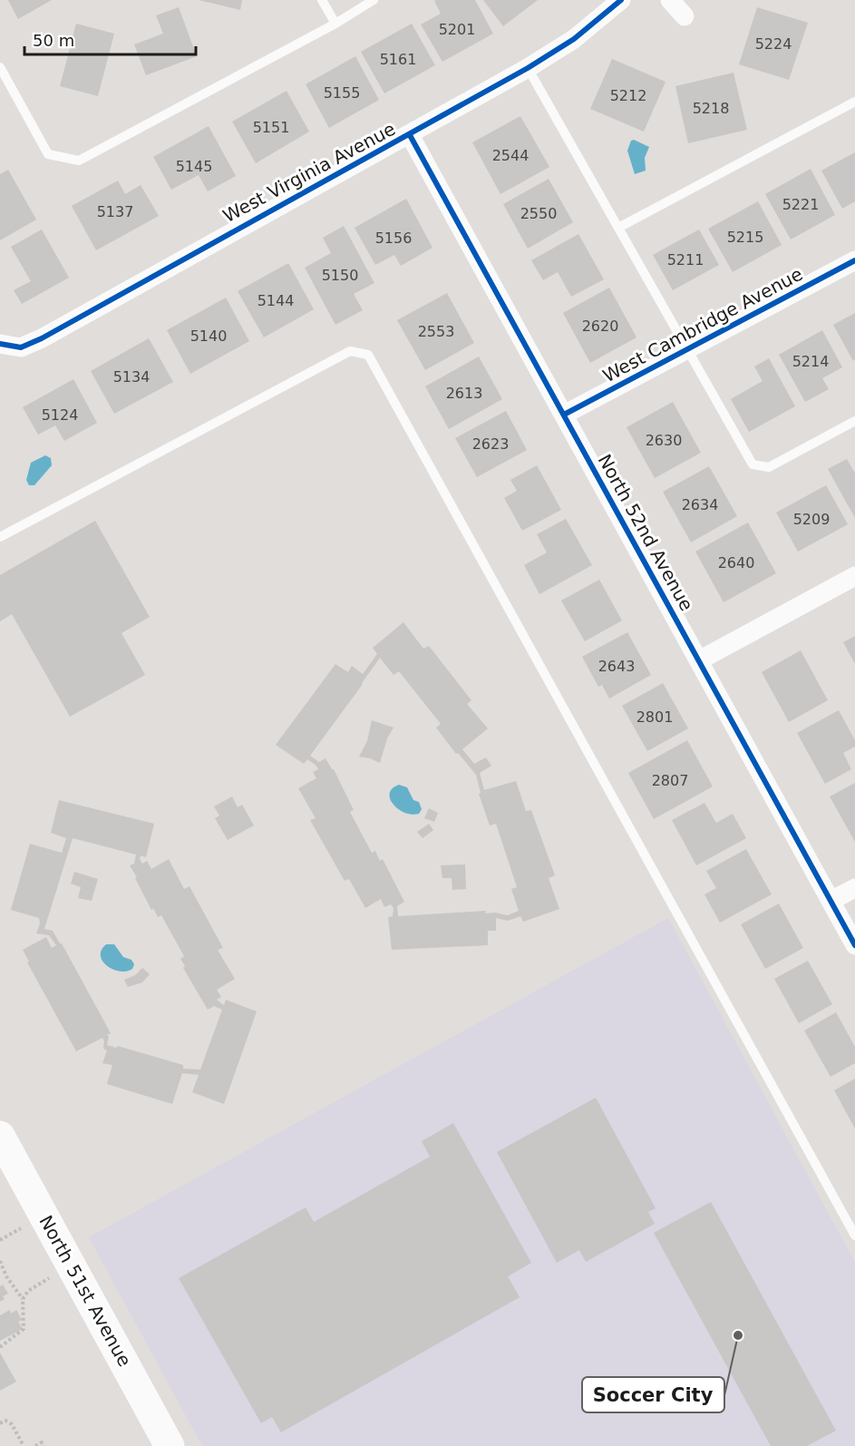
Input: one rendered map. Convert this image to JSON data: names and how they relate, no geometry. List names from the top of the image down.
{
  "streets": {
    "main road": ["North 51st Avenue"],
    "street": ["West Virginia Avenue", "West Cambridge Avenue", "North 52nd Avenue"]
  },
  "crossings": [
    ["West Virginia Avenue", "North 52nd Avenue"],
    ["West Cambridge Avenue", "North 52nd Avenue"]
  ],
  "places": ["Soccer City"],
  "house_numbers": [
    "5201",
    "5224",
    "5161",
    "5155",
    "5212",
    "5218",
    "5151",
    "2544",
    "5145",
    "5221",
    "5137",
    "2550",
    "5215",
    "5156",
    "5211",
    "5150",
    "5144",
    "2620",
    "2553",
    "5140",
    "5214",
    "5134",
    "2613",
    "5124",
    "2630",
    "2623",
    "2634",
    "5209",
    "2640",
    "2643",
    "2801",
    "2807"
  ],
  "scale_bar": "50 m"
}
